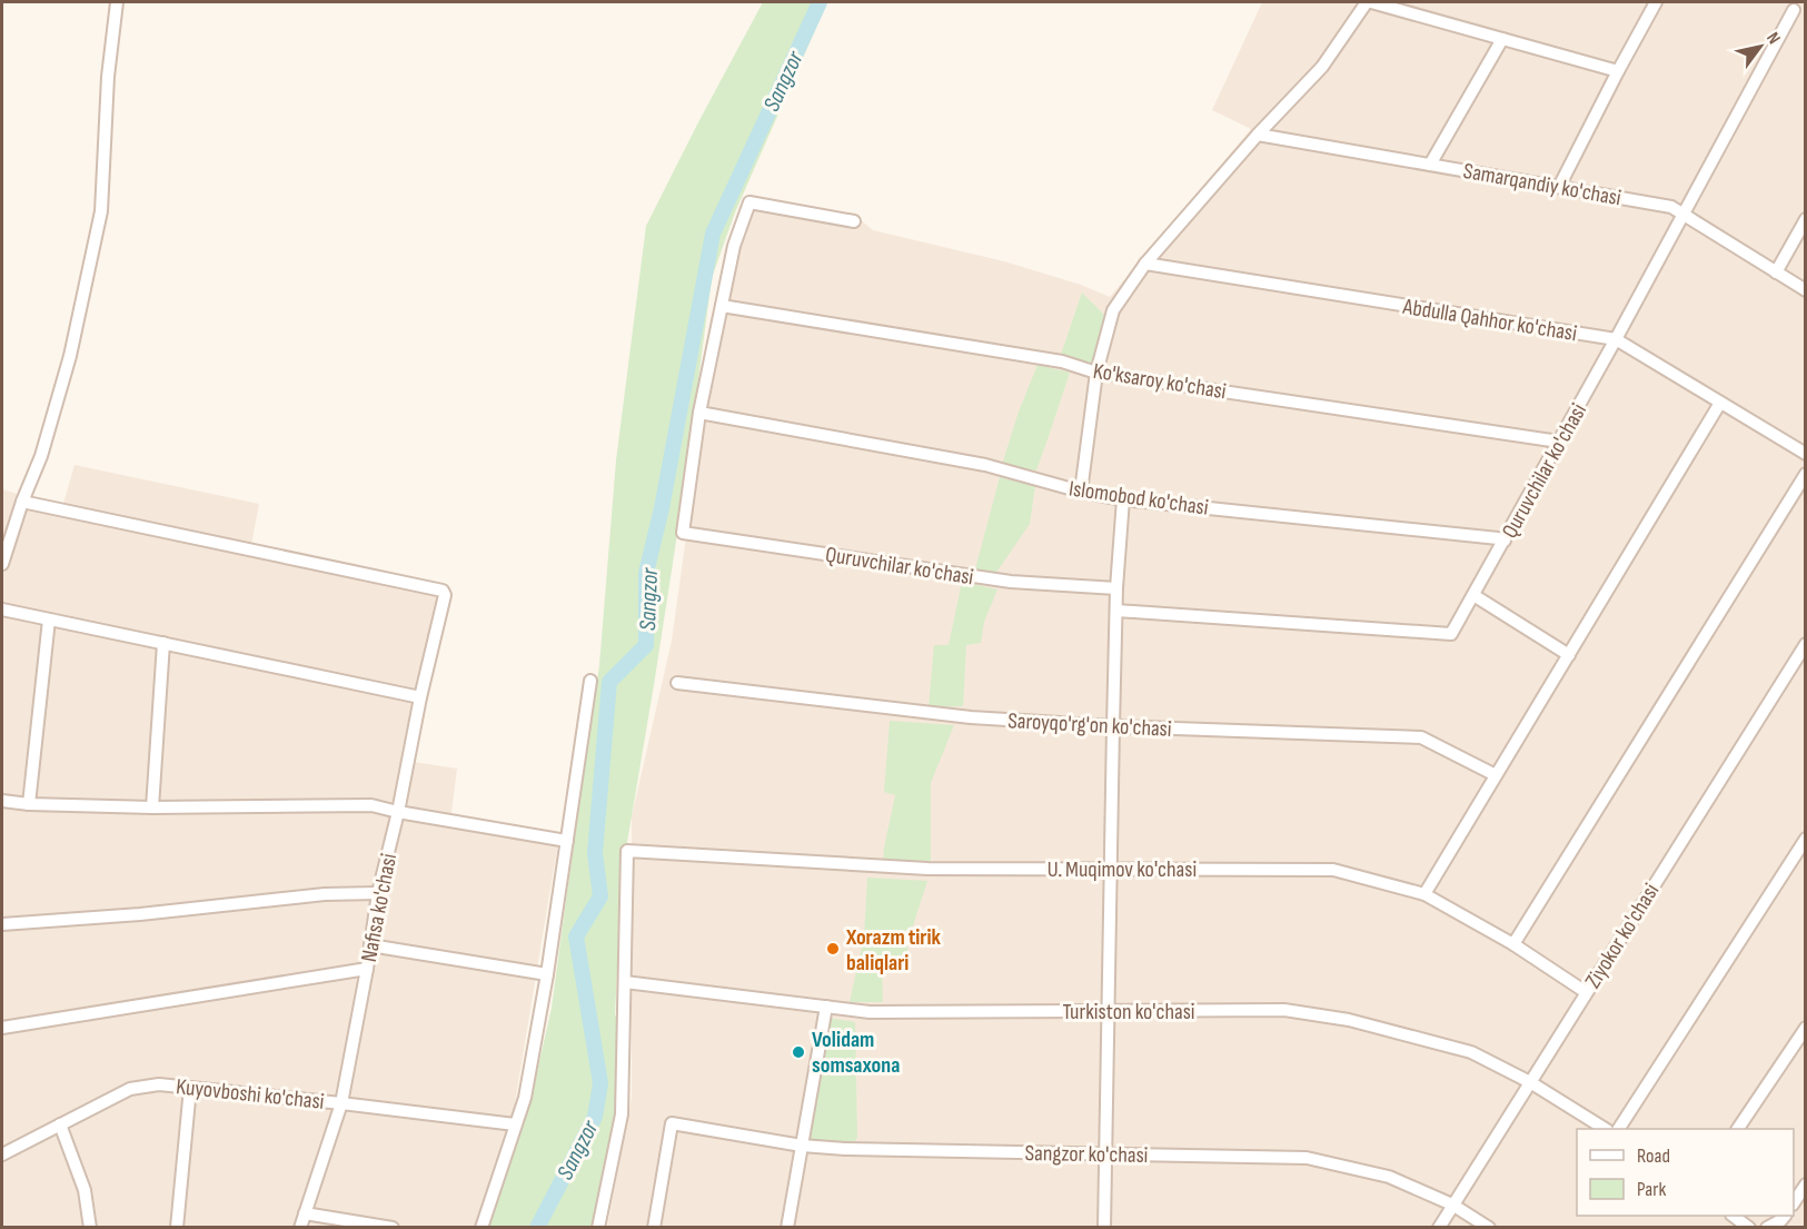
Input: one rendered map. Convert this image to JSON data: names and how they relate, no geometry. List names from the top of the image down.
{
  "streets": {
    "street": [
      "Samarqandiy ko'chasi",
      "Abdulla Qahhor ko'chasi",
      "Ko'ksaroy ko'chasi",
      "Quruvchilar ko'chasi",
      "Islomobod ko'chasi",
      "Saroyqo'rg'on ko'chasi",
      "U. Muqimov ko'chasi",
      "Nafisa ko'chasi",
      "Ziyokor ko'chasi",
      "Turkiston ko'chasi",
      "Kuyovboshi ko'chasi",
      "Sangzor ko'chasi"
    ]
  },
  "crossings": [
    ["Samarqandiy ko'chasi", "Quruvchilar ko'chasi"],
    ["Abdulla Qahhor ko'chasi", "Quruvchilar ko'chasi"],
    ["Ko'ksaroy ko'chasi", "Quruvchilar ko'chasi"],
    ["Quruvchilar ko'chasi", "Islomobod ko'chasi"],
    ["U. Muqimov ko'chasi", "Ziyokor ko'chasi"],
    ["U. Muqimov ko'chasi", "Turkiston ko'chasi"],
    ["Nafisa ko'chasi", "Kuyovboshi ko'chasi"],
    ["Ziyokor ko'chasi", "Turkiston ko'chasi"],
    ["Ziyokor ko'chasi", "Sangzor ko'chasi"]
  ],
  "water": ["Sangzor"],
  "places": ["Xorazm tirik baliqlari", "Volidam somsaxona"],
  "legend": ["Road", "Park"],
  "north": "top right"
}
